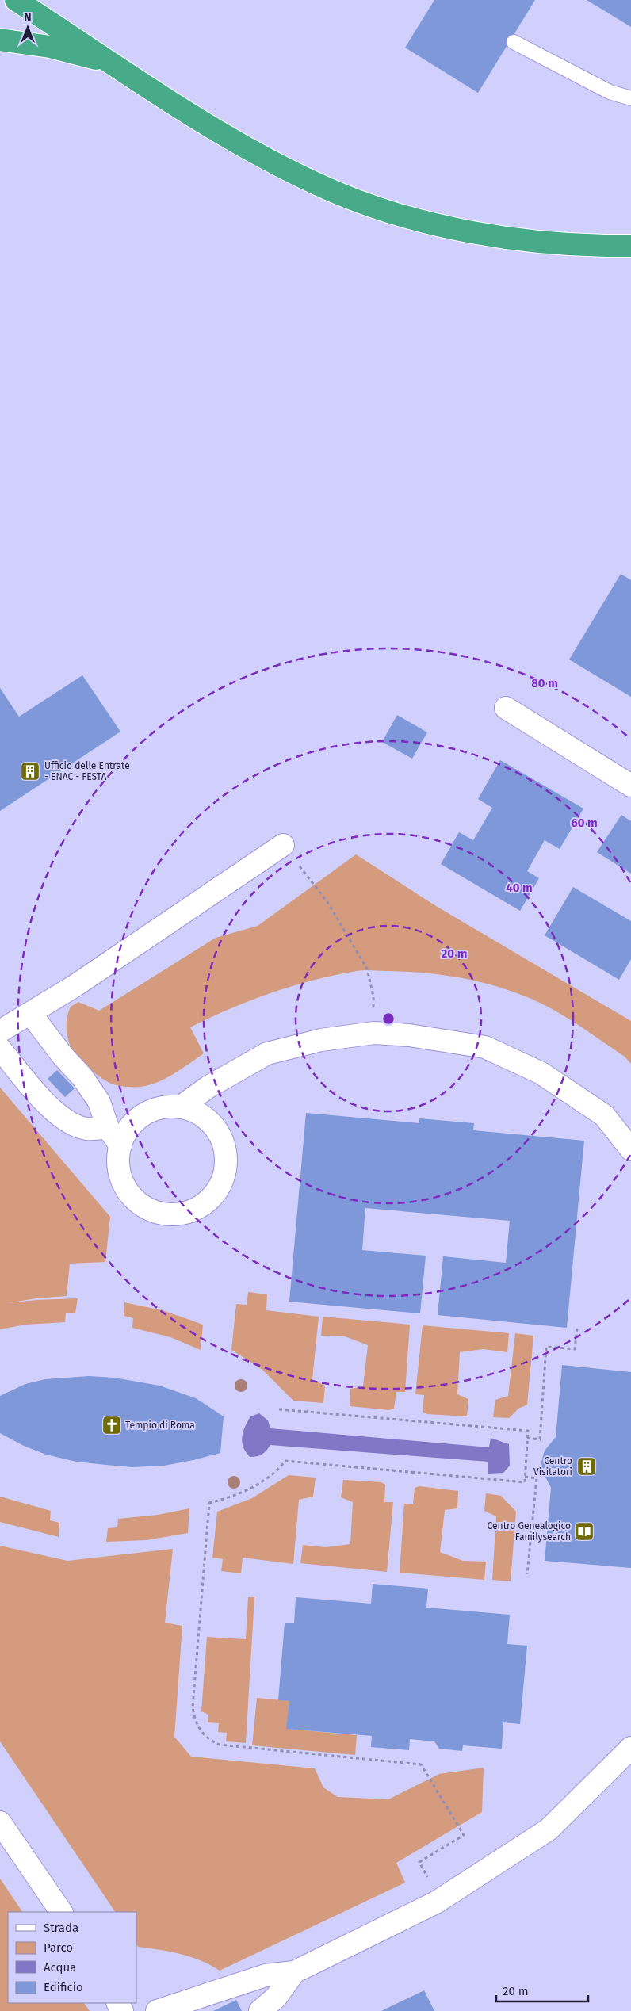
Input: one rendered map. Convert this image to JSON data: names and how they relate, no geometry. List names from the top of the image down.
{
  "places": {
    "building": ["Ufficio delle Entrate - ENAC - FESTA", "Centro Visitatori"],
    "church": ["Tempio di Roma"],
    "library": ["Centro Genealogico Familysearch"]
  },
  "legend": [
    "Strada",
    "Parco",
    "Acqua",
    "Edificio"
  ],
  "scale_bar": "20 m",
  "north": "top",
  "rings": [
    "80 m",
    "60 m",
    "40 m",
    "20 m"
  ]
}
